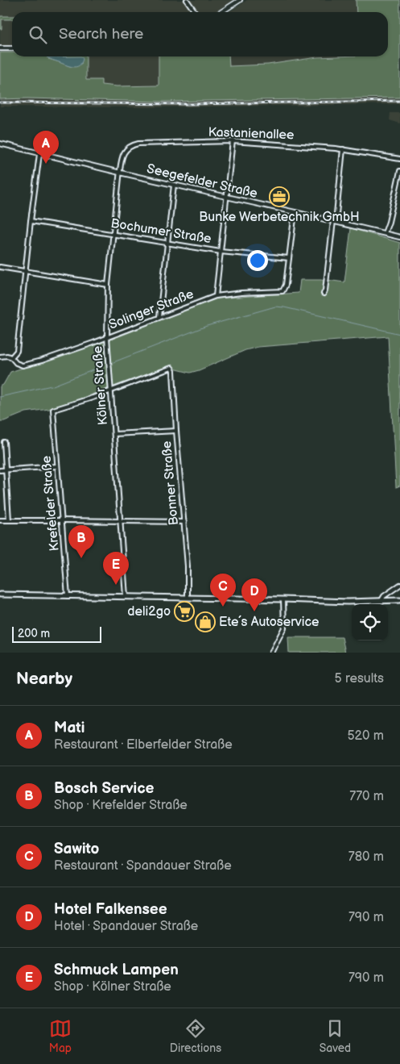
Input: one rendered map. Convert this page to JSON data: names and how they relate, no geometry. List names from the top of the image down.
{
  "streets": {
    "street": [
      "Kastanienallee",
      "Seegefelder Straße",
      "Bochumer Straße",
      "Solinger Straße",
      "Kölner Straße",
      "Bonner Straße",
      "Krefelder Straße"
    ]
  },
  "crossings": [
    ["Kastanienallee", "Seegefelder Straße"],
    ["Kastanienallee", "Kölner Straße"],
    ["Seegefelder Straße", "Kölner Straße"],
    ["Bochumer Straße", "Solinger Straße"],
    ["Bochumer Straße", "Kölner Straße"],
    ["Solinger Straße", "Kölner Straße"],
    ["Kölner Straße", "Bonner Straße"],
    ["Kölner Straße", "Krefelder Straße"],
    ["Bonner Straße", "Krefelder Straße"]
  ],
  "places": {
    "office": ["Bunke Werbetechnik GmbH"],
    "supermarket": ["deli2go"],
    "shop": ["Ete´s Autoservice"]
  },
  "scale_bar": "200 m",
  "page": {
    "search": "Search here",
    "pins": [
      "A",
      "B",
      "E",
      "C",
      "D"
    ],
    "scale": "200 m",
    "heading": ["Nearby", "5 results"],
    "list": [
      {
        "mark": "A",
        "name": "Mati",
        "note": "Restaurant · Elberfelder Straße",
        "value": "520 m"
      },
      {
        "mark": "B",
        "name": "Bosch Service",
        "note": "Shop · Krefelder Straße",
        "value": "770 m"
      },
      {
        "mark": "C",
        "name": "Sawito",
        "note": "Restaurant · Spandauer Straße",
        "value": "780 m"
      },
      {
        "mark": "D",
        "name": "Hotel Falkensee",
        "note": "Hotel · Spandauer Straße",
        "value": "790 m"
      },
      {
        "mark": "E",
        "name": "Schmuck Lampen",
        "note": "Shop · Kölner Straße",
        "value": "790 m"
      }
    ],
    "nav": ["Map", "Directions", "Saved"]
  }
}
